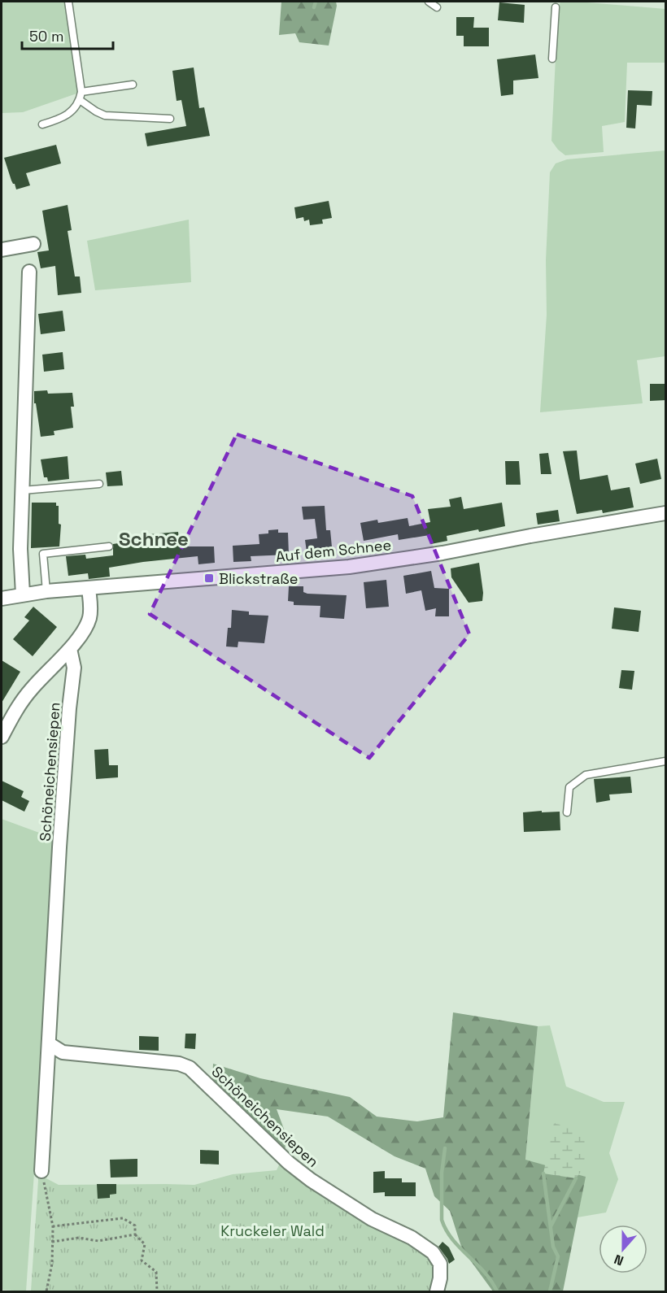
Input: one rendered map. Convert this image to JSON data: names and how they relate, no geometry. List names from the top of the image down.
{
  "streets": {
    "street": ["Auf dem Schnee", "Schöneichensiepen"]
  },
  "districts": ["Schnee"],
  "parks": ["Kruckeler Wald"],
  "places": {
    "transit": ["Blickstraße"]
  },
  "scale_bar": "50 m",
  "north": "bottom"
}
